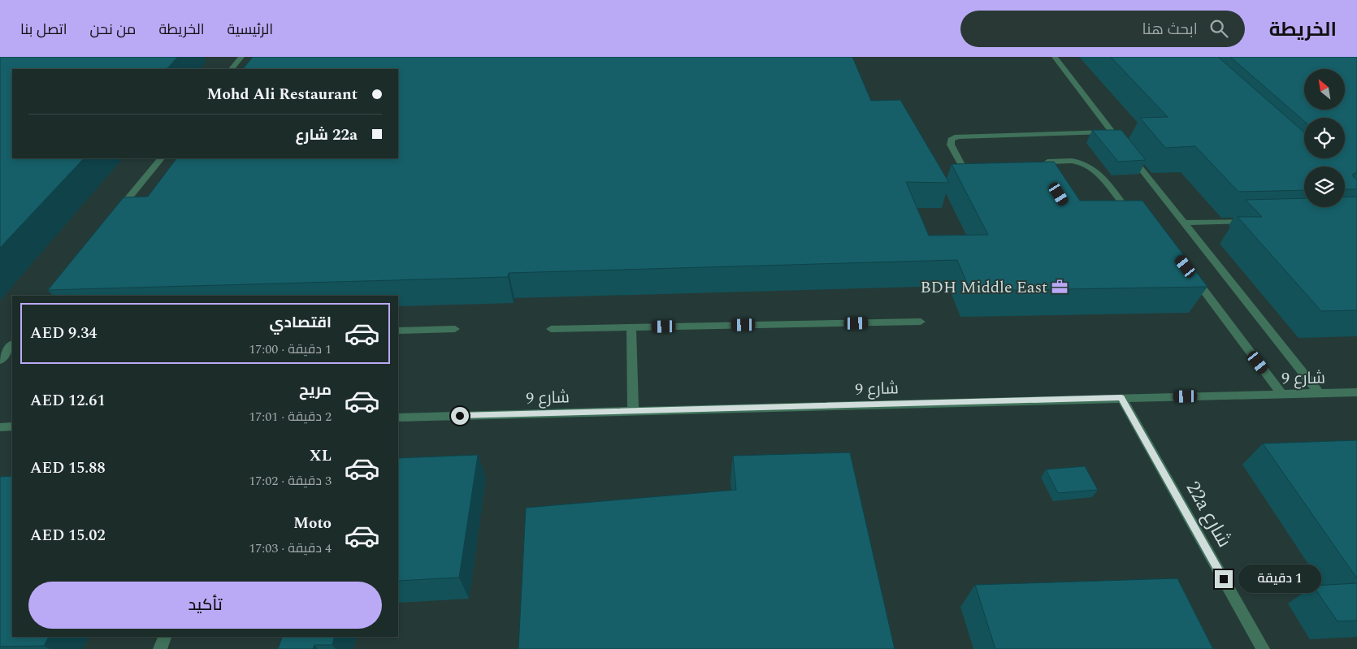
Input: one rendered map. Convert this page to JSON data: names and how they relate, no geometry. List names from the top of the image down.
{
  "streets": {
    "street": ["شارع 9", "22a شارع"]
  },
  "crossings": [
    ["شارع 9", "22a شارع"]
  ],
  "places": {
    "office": ["BDH Middle East"]
  },
  "north": "top left",
  "page": {
    "header": "الخريطة",
    "search": "ابحث هنا",
    "nav": [
      "الرئيسية",
      "الخريطة",
      "من نحن",
      "اتصل بنا"
    ],
    "banner": ["Mohd Ali Restaurant", "22a شارع"],
    "list": [
      {
        "name": "اقتصادي",
        "note": "1 دقيقة · 17:00",
        "value": "AED 9.34"
      },
      {
        "name": "مريح",
        "note": "2 دقيقة · 17:01",
        "value": "AED 12.61"
      },
      {
        "name": "XL",
        "note": "3 دقيقة · 17:02",
        "value": "AED 15.88"
      },
      {
        "name": "Moto",
        "note": "4 دقيقة · 17:03",
        "value": "AED 15.02"
      }
    ],
    "bubble": "1 دقيقة",
    "buttons": "تأكيد"
  }
}
